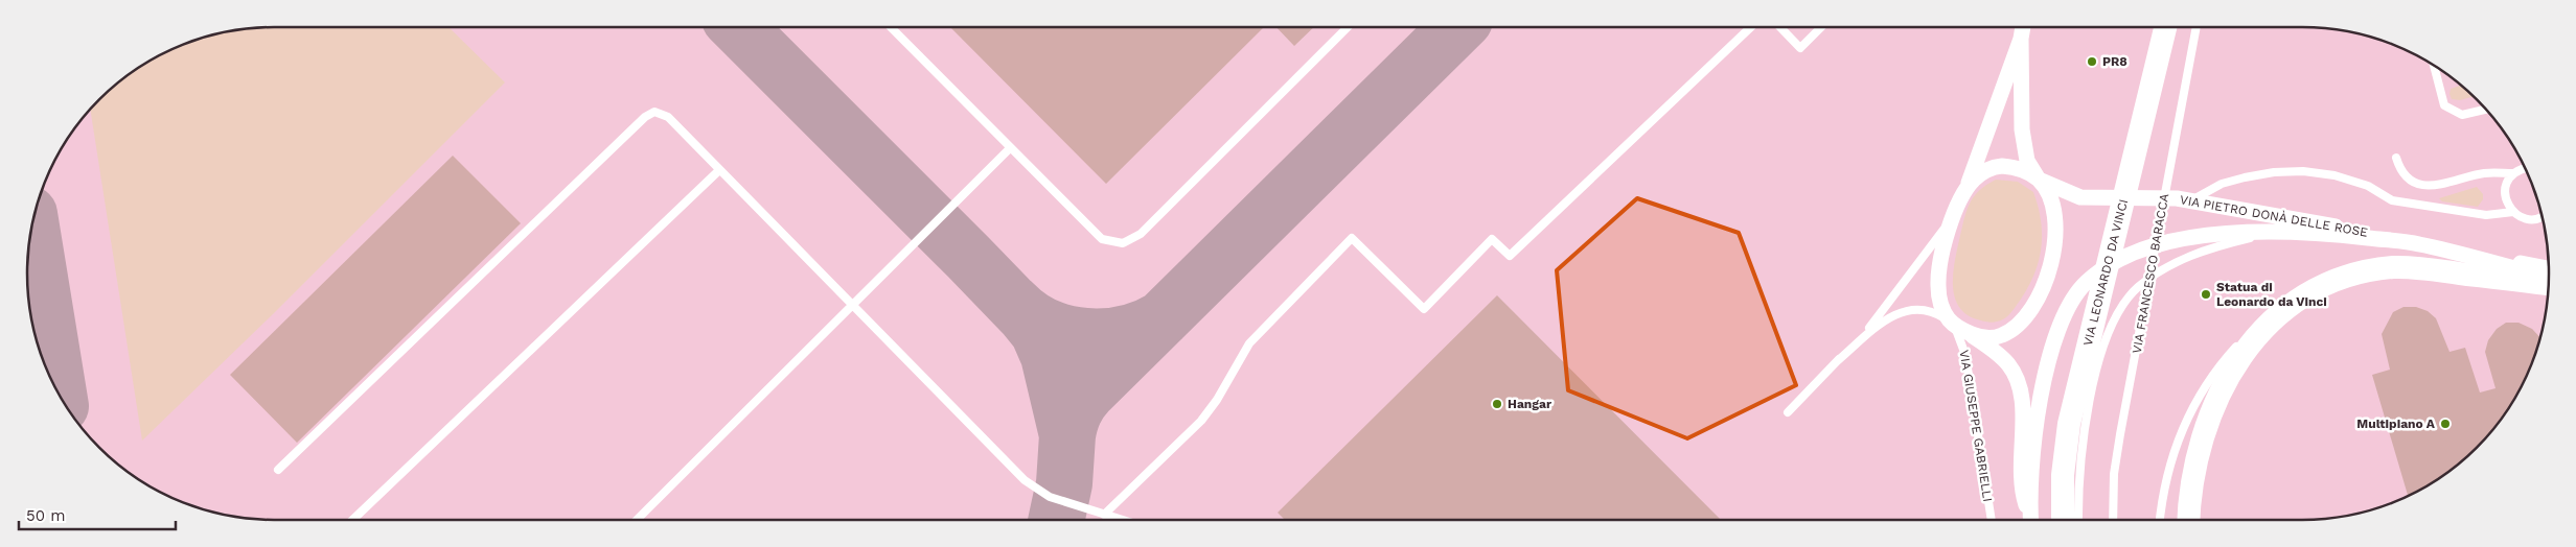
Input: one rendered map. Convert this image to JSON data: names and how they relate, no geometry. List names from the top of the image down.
{
  "streets": {
    "main road": ["VIA LEONARDO DA VINCI"],
    "street": ["VIA PIETRO DONÀ DELLE ROSE"],
    "lane": ["VIA FRANCESCO BARACCA", "VIA GIUSEPPE GABRIELLI"]
  },
  "crossings": [
    ["VIA PIETRO DONÀ DELLE ROSE", "VIA GIUSEPPE GABRIELLI"]
  ],
  "places": [
    "PR8",
    "Statua di Leonardo da Vinci",
    "Hangar",
    "Multipiano A"
  ],
  "scale_bar": "50 m"
}
